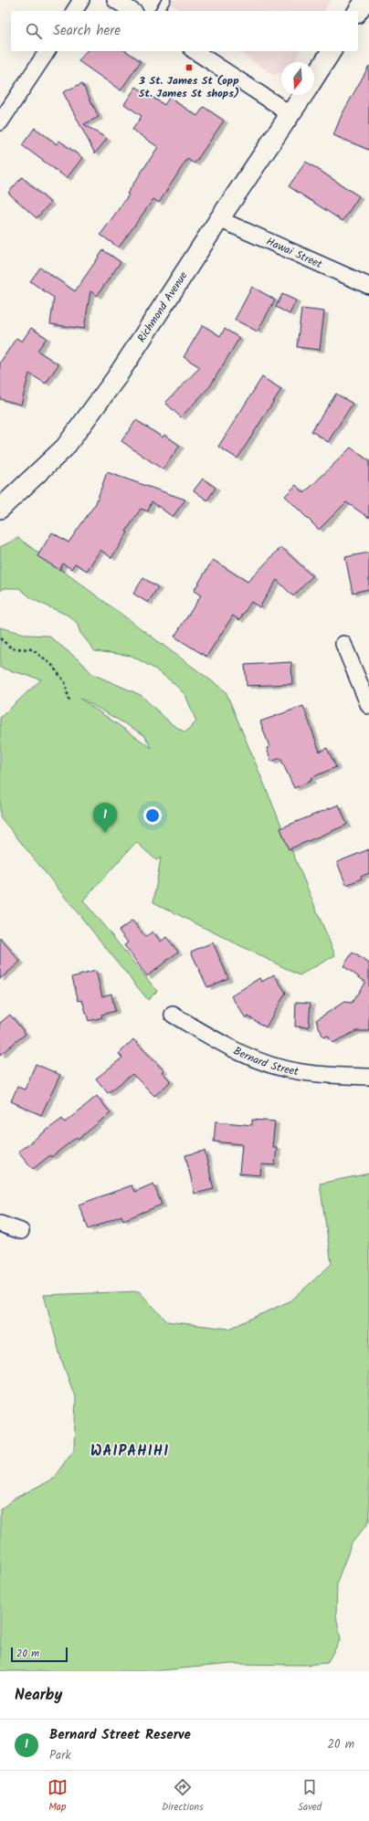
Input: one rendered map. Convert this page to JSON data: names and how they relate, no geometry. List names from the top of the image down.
{
  "streets": {
    "street": ["Hawai Street", "Richmond Avenue", "Bernard Street"]
  },
  "crossings": [
    ["Hawai Street", "Richmond Avenue"]
  ],
  "districts": ["WAIPAHIHI"],
  "places": {
    "transit": ["3 St. James St (opp St. James St shops)"]
  },
  "scale_bar": "20 m",
  "north": "bottom",
  "page": {
    "search": "Search here",
    "pins": "1",
    "scale": "20 m",
    "heading": "Nearby",
    "list": [
      {
        "mark": "1",
        "name": "Bernard Street Reserve",
        "note": "Park",
        "value": "20 m"
      }
    ],
    "nav": ["Map", "Directions", "Saved"]
  }
}
